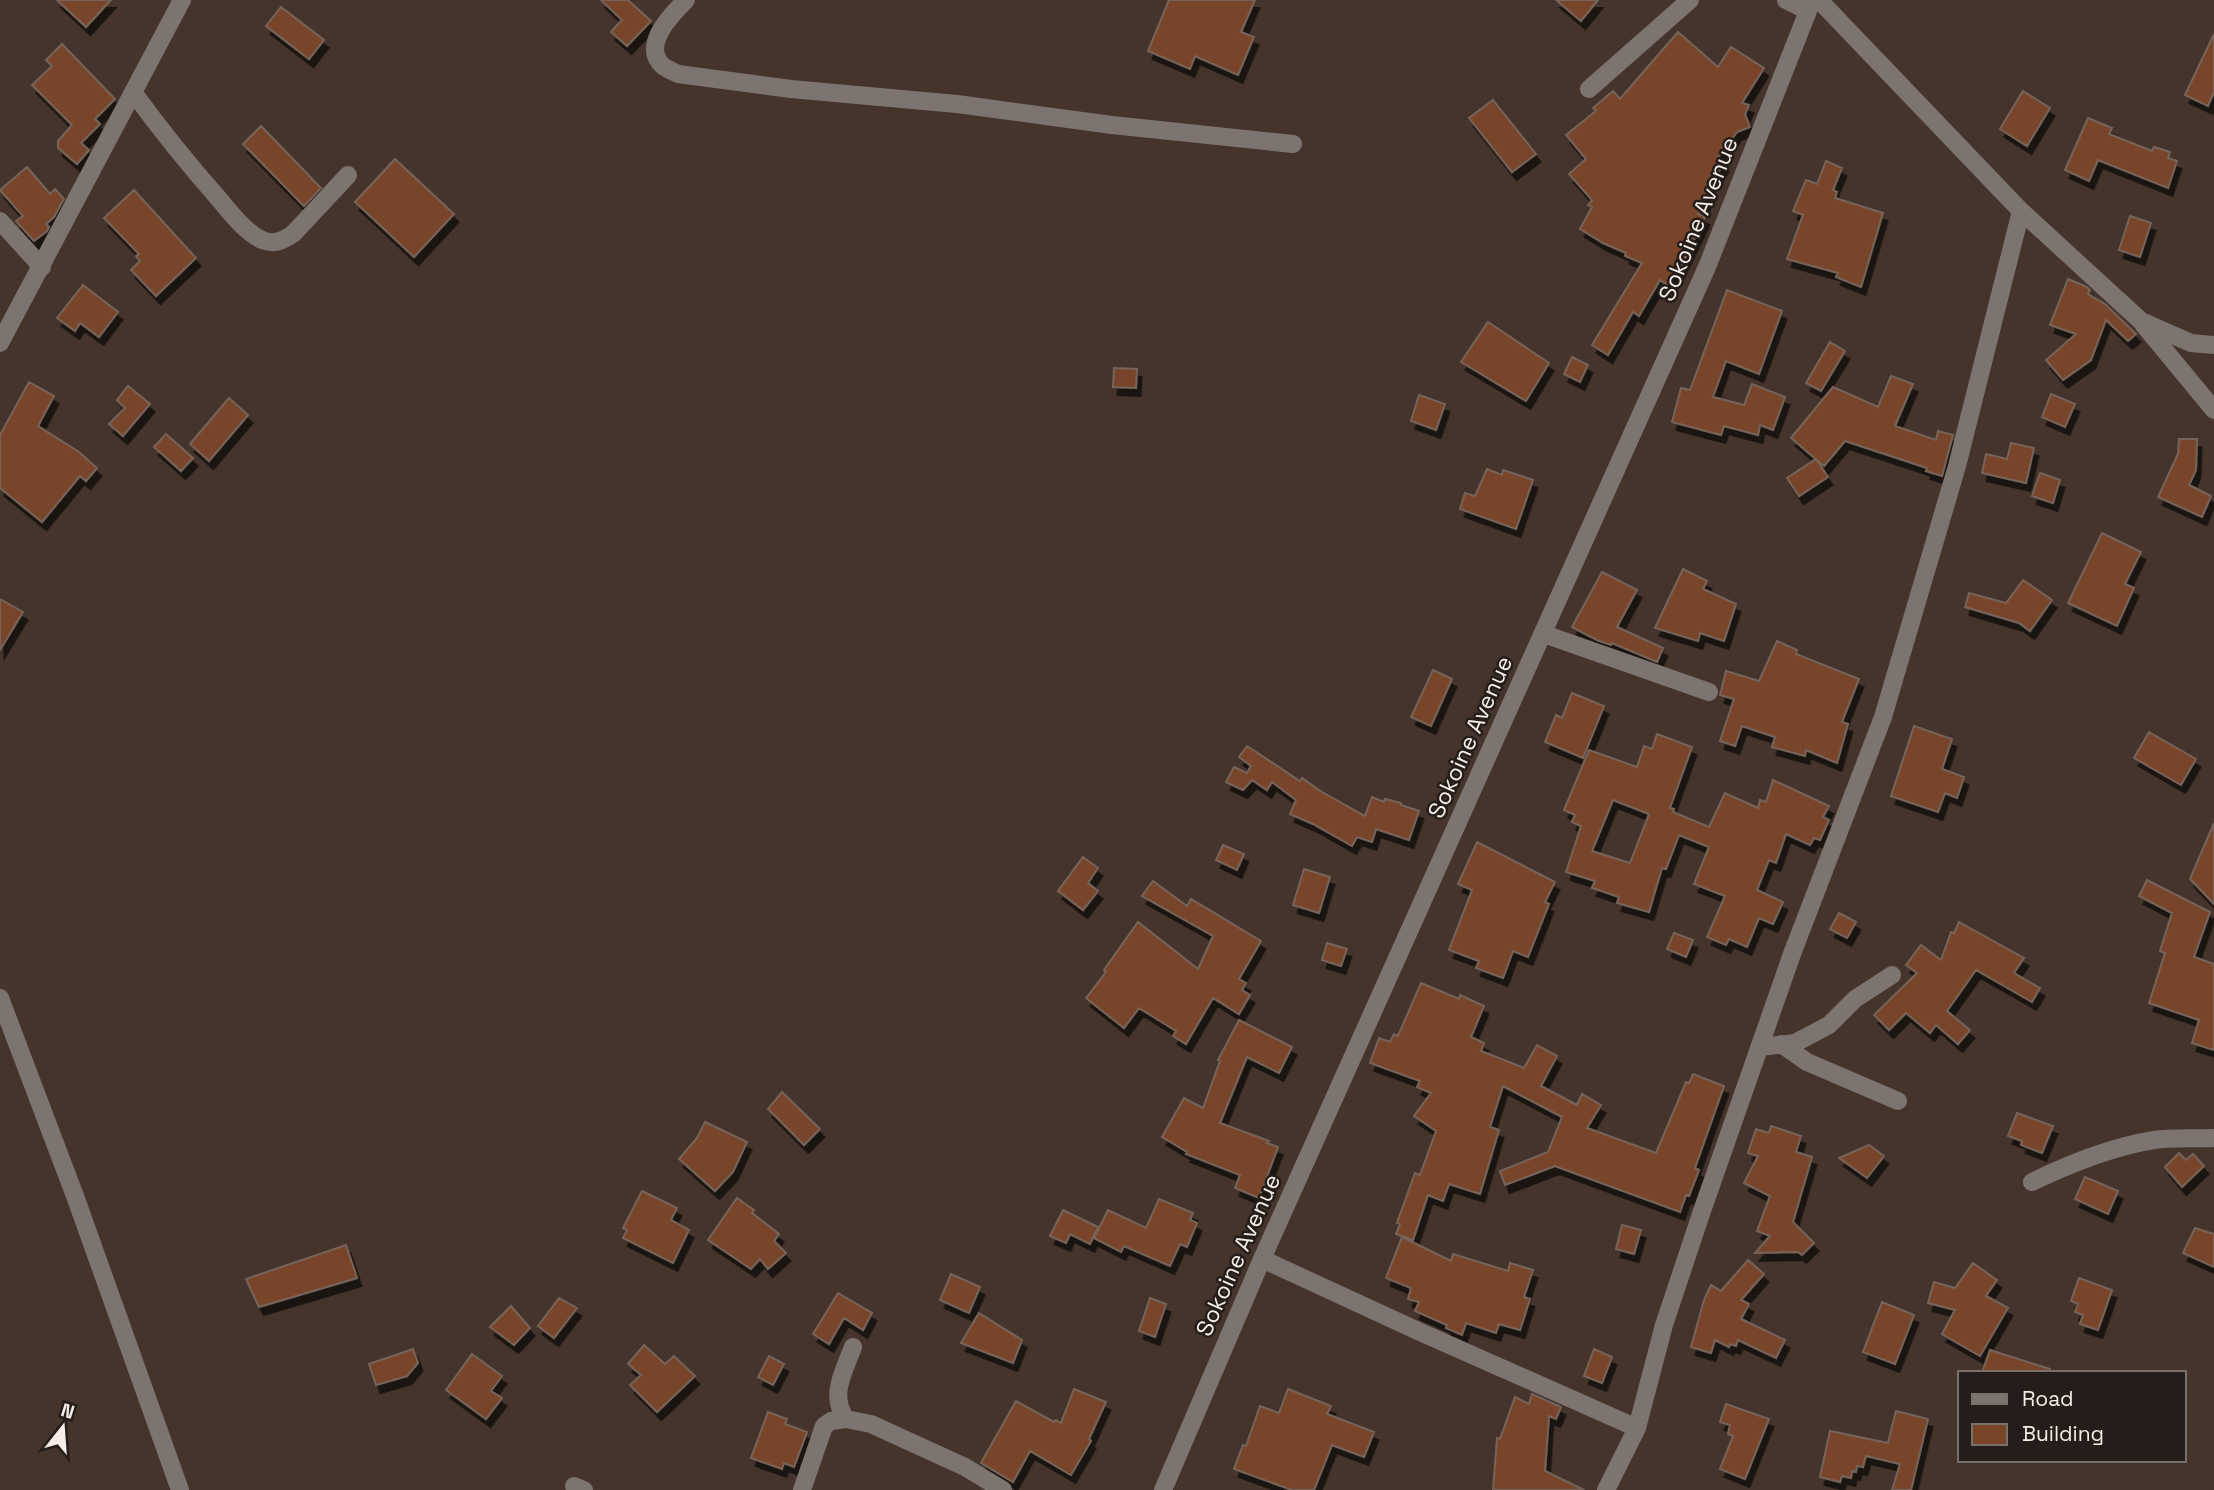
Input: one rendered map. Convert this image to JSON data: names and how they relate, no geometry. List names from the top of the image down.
{
  "streets": {
    "street": ["Sokoine Avenue"]
  },
  "legend": ["Road", "Building"],
  "north": "top"
}
